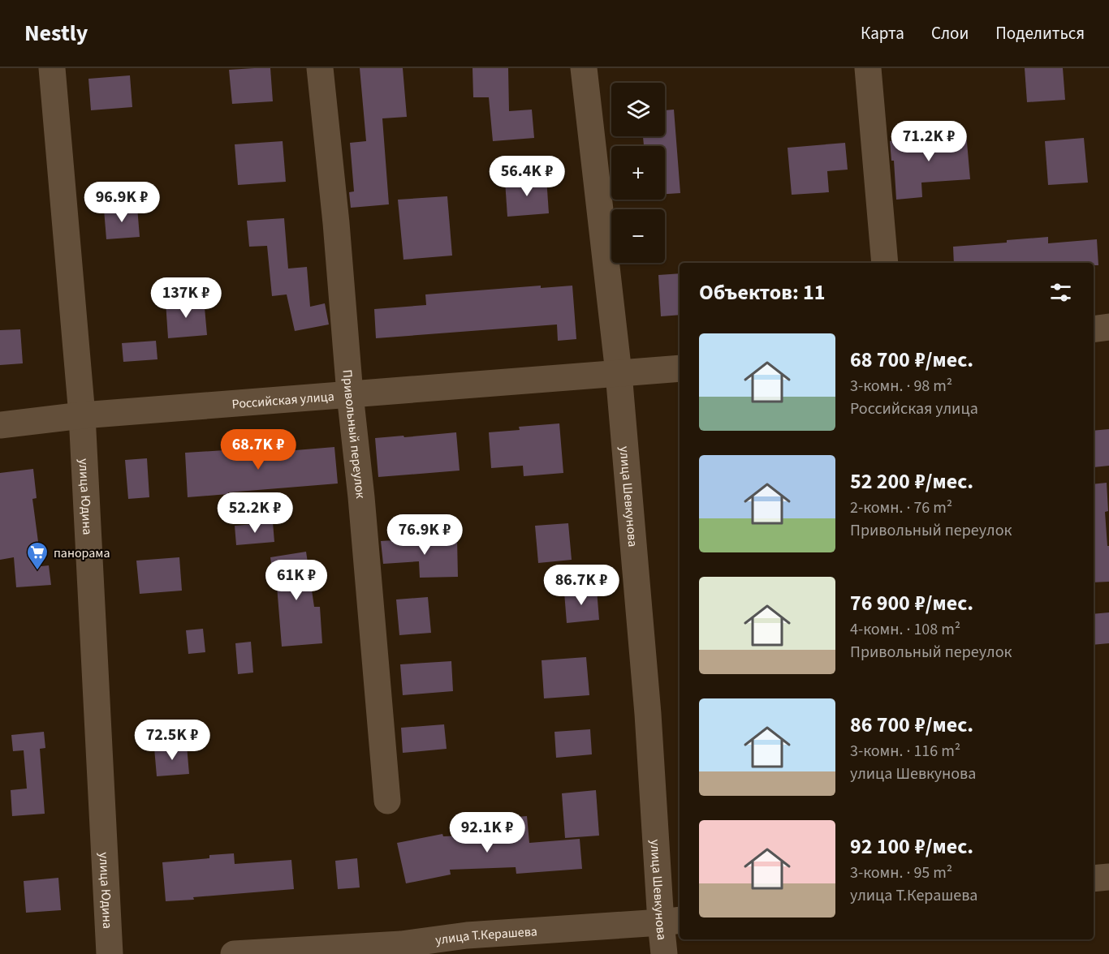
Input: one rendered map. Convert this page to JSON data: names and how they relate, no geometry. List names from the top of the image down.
{
  "streets": {
    "street": [
      "Российская улица",
      "Привольный переулок",
      "улица Юдина",
      "улица Шевкунова",
      "улица Т.Керашева"
    ]
  },
  "crossings": [
    ["Российская улица", "Привольный переулок"],
    ["Российская улица", "улица Юдина"],
    ["Российская улица", "улица Шевкунова"],
    ["улица Шевкунова", "улица Т.Керашева"]
  ],
  "places": {
    "supermarket": ["панорама"]
  },
  "page": {
    "header": "Nestly",
    "nav": ["Карта", "Слои", "Поделиться"],
    "map_buttons": ["+", "−"],
    "price": [
      "71.2K ₽",
      "56.4K ₽",
      "96.9K ₽",
      "137K ₽",
      "68.7K ₽",
      "52.2K ₽",
      "76.9K ₽",
      "61K ₽",
      "86.7K ₽",
      "72.5K ₽",
      "92.1K ₽"
    ],
    "heading": "Объектов: 11",
    "list": [
      {
        "name": "68 700 ₽/мес.",
        "note": "3-комн. · 98 m² · Российская улица"
      },
      {
        "name": "52 200 ₽/мес.",
        "note": "2-комн. · 76 m² · Привольный переулок"
      },
      {
        "name": "76 900 ₽/мес.",
        "note": "4-комн. · 108 m² · Привольный переулок"
      },
      {
        "name": "86 700 ₽/мес.",
        "note": "3-комн. · 116 m² · улица Шевкунова"
      },
      {
        "name": "92 100 ₽/мес.",
        "note": "3-комн. · 95 m² · улица Т.Керашева"
      }
    ]
  }
}
